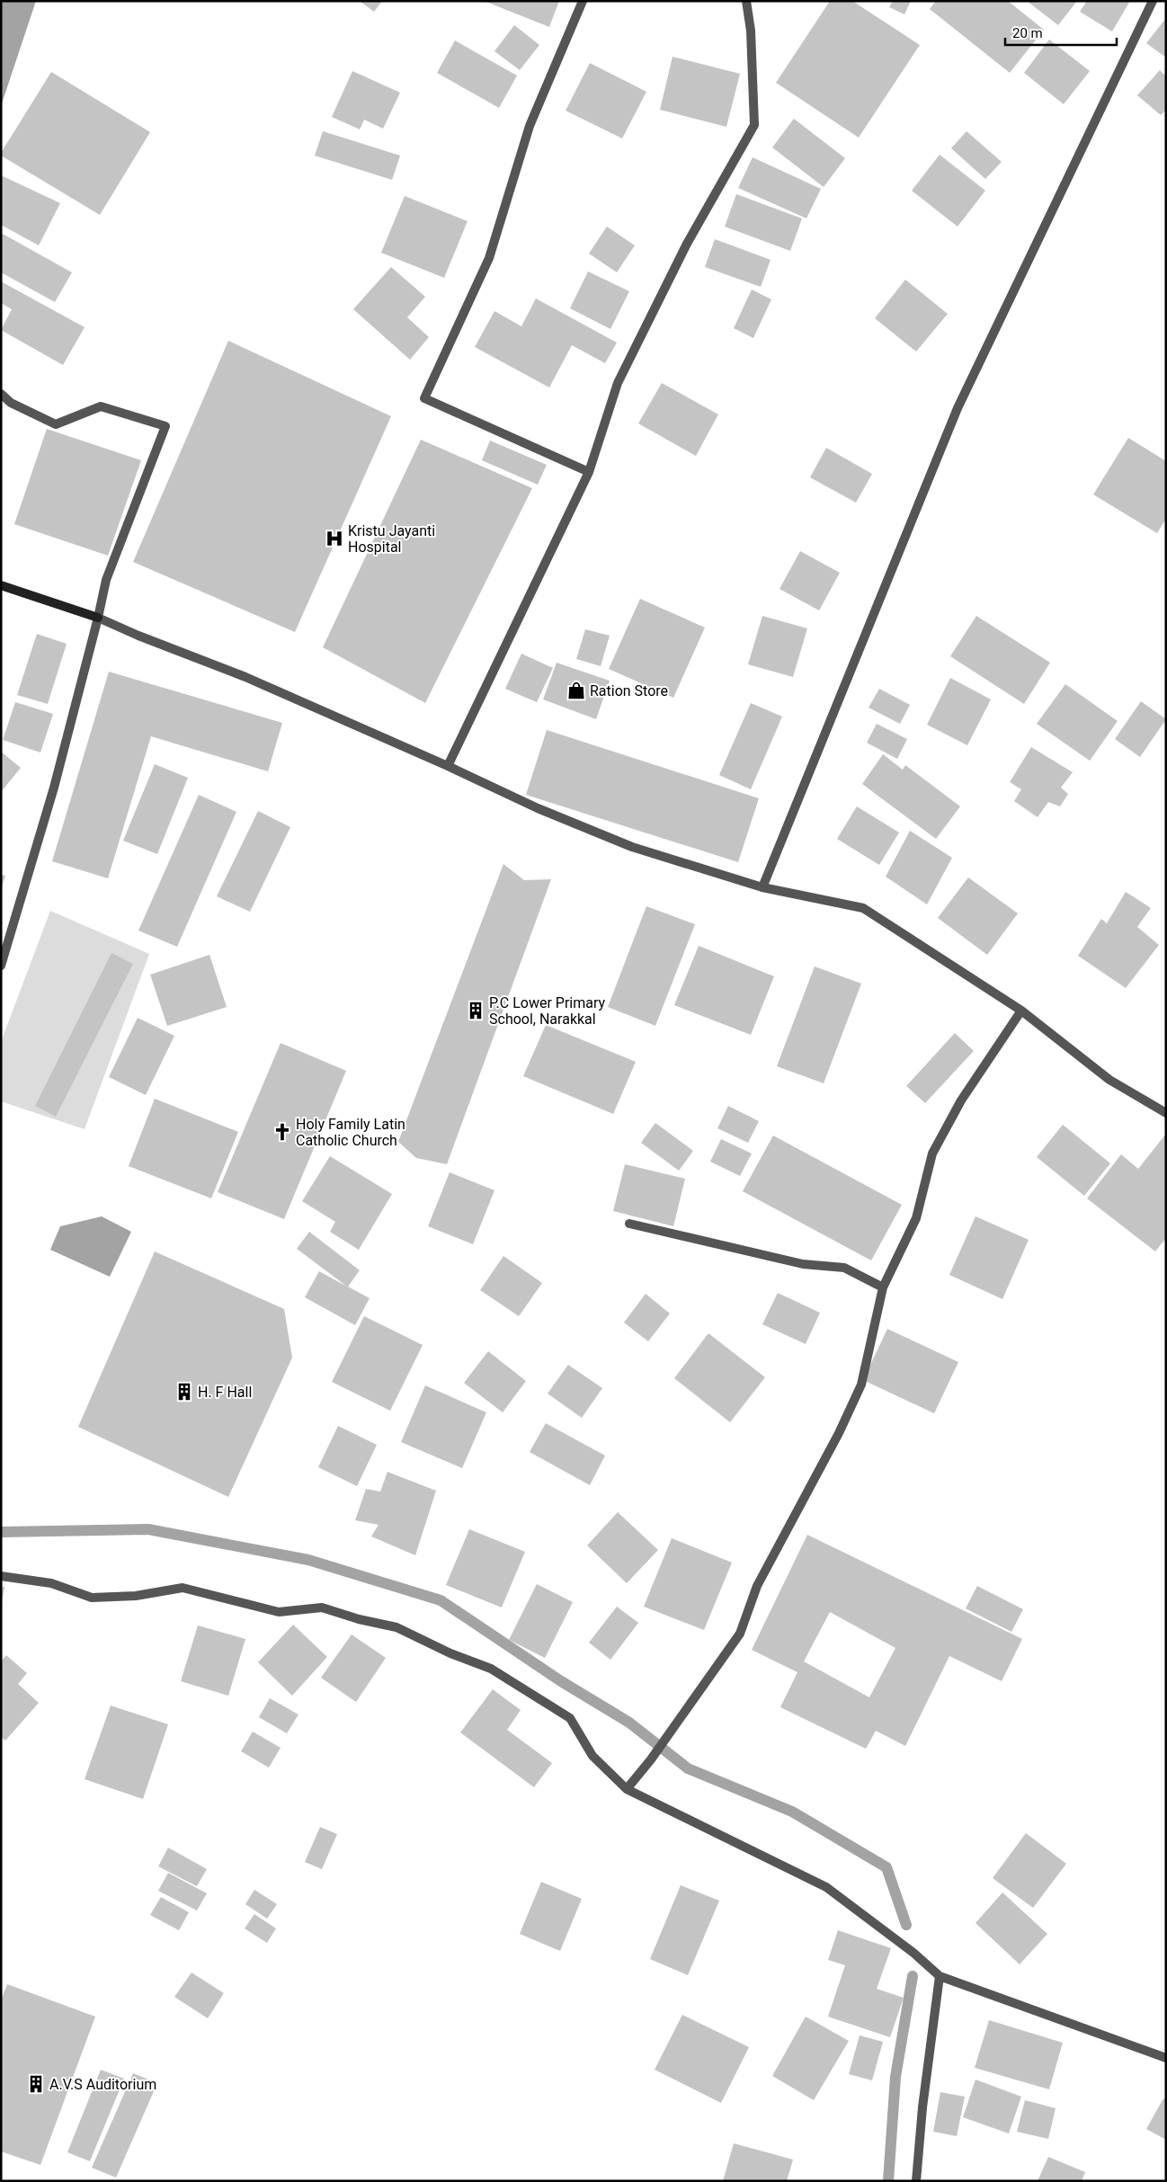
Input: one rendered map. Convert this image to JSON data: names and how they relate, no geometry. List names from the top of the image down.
{
  "places": {
    "hospital": ["Kristu Jayanti Hospital"],
    "shop": ["Ration Store"],
    "building": ["P.C Lower Primary School, Narakkal", "H. F Hall", "A.V.S Auditorium"],
    "church": ["Holy Family Latin Catholic Church"]
  },
  "scale_bar": "20 m"
}
